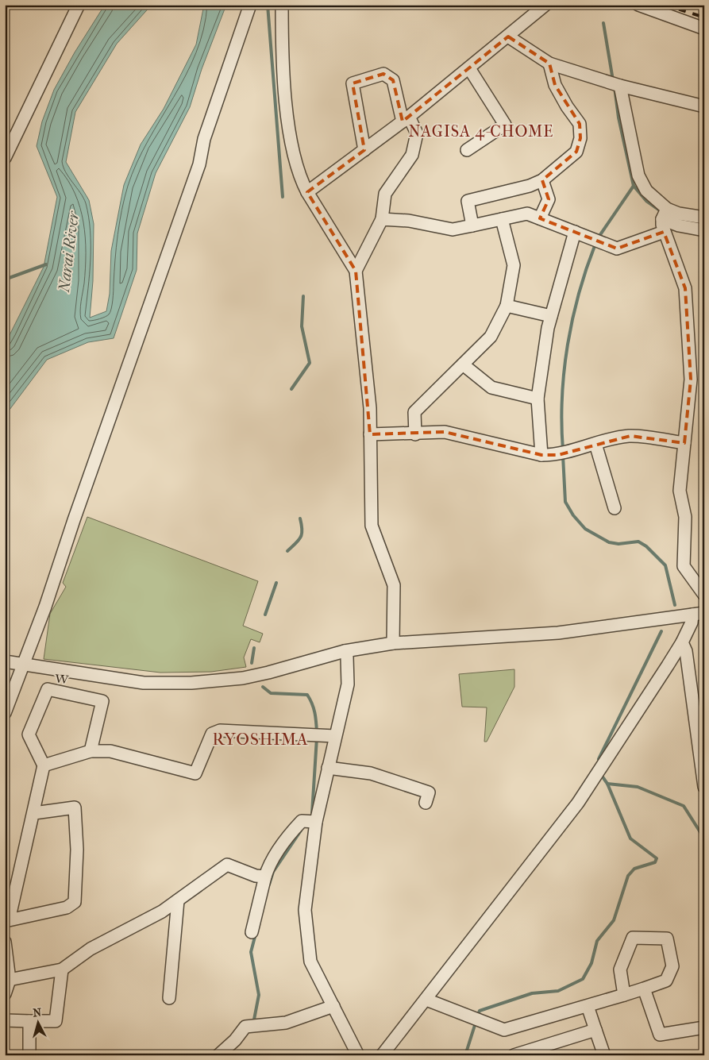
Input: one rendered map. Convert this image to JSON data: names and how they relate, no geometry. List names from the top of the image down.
{
  "streets": {
    "street": ["ｗ"]
  },
  "districts": ["NAGISA 4-CHOME", "RYOSHIMA"],
  "water": ["Narai River"],
  "north": "top"
}
